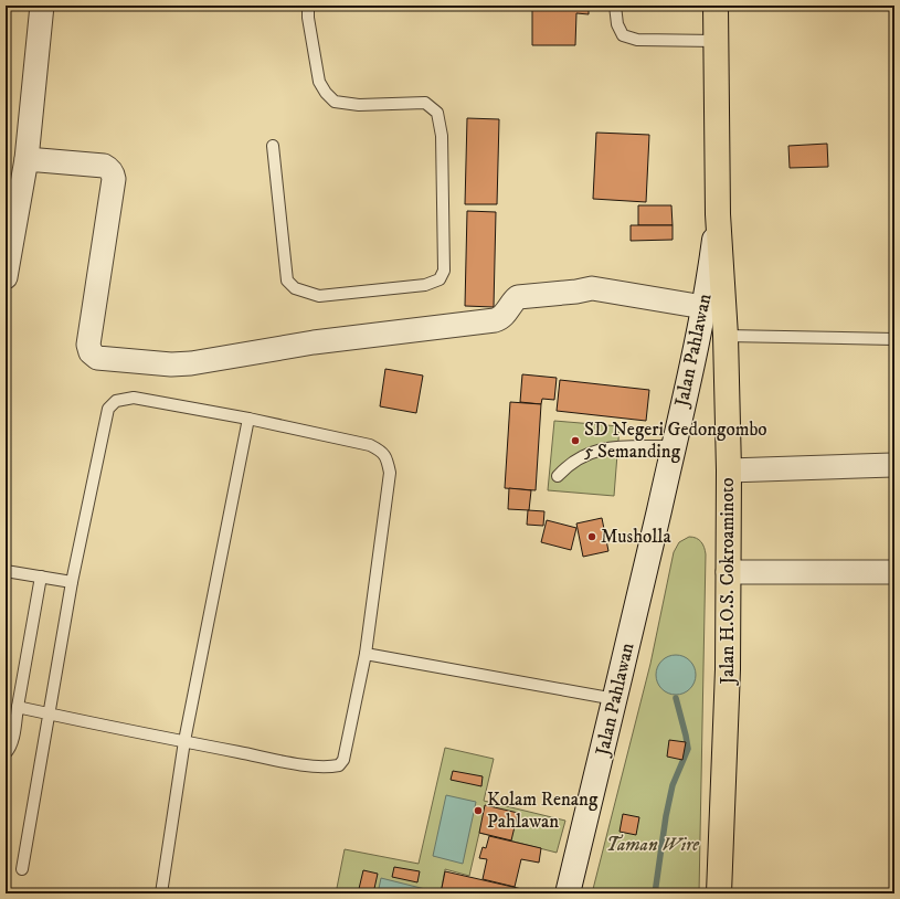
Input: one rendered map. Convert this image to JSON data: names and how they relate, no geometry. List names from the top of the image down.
{
  "streets": {
    "highway": ["Jalan Pahlawan", "Jalan H.O.S. Cokroaminoto"]
  },
  "crossings": [
    ["Jalan Pahlawan", "Jalan H.O.S. Cokroaminoto"]
  ],
  "parks": ["Taman Wire"],
  "places": ["SD Negeri Gedongombo 5 Semanding", "Musholla", "Kolam Renang Pahlawan"]
}
